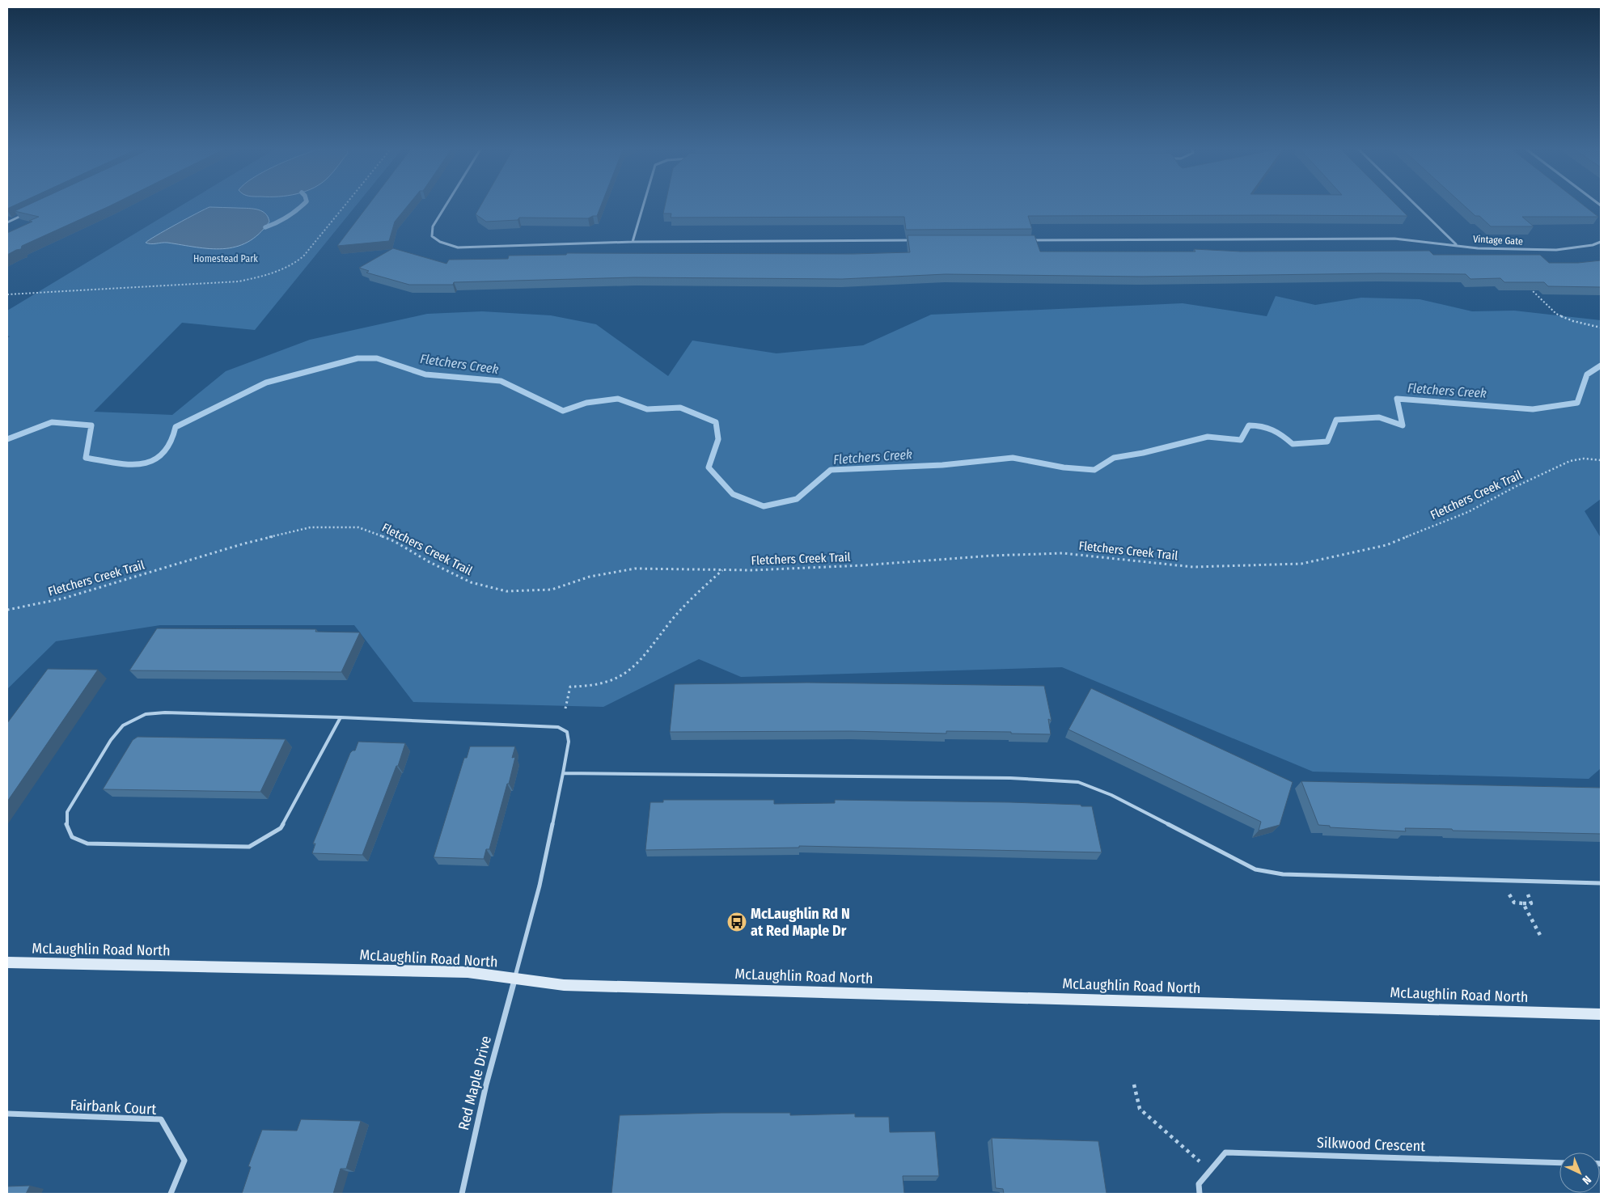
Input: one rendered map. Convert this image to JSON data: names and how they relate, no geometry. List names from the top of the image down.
{
  "streets": {
    "main road": ["McLaughlin Road North"],
    "street": [
      "Vintage Gate",
      "Red Maple Drive",
      "Fairbank Court",
      "Silkwood Crescent"
    ],
    "path": ["Fletchers Creek Trail"]
  },
  "crossings": [
    ["McLaughlin Road North", "Red Maple Drive"]
  ],
  "water": ["Fletchers Creek"],
  "parks": ["Homestead Park"],
  "places": {
    "bus stop": ["McLaughlin Rd N at Red Maple Dr"]
  },
  "north": "bottom right"
}
